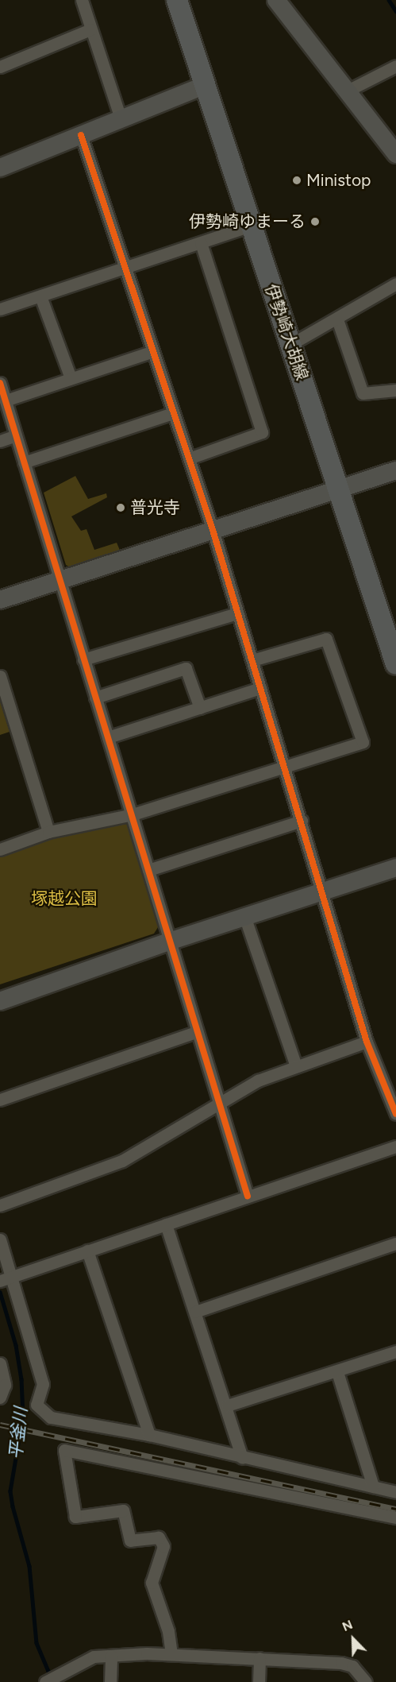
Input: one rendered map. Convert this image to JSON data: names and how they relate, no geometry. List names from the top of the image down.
{
  "streets": {
    "main road": ["伊勢崎大胡線"]
  },
  "water": ["平釜川"],
  "parks": ["塚越公園"],
  "places": ["Ministop", "伊勢崎ゆまーる", "普光寺"],
  "north": "top left"
}
